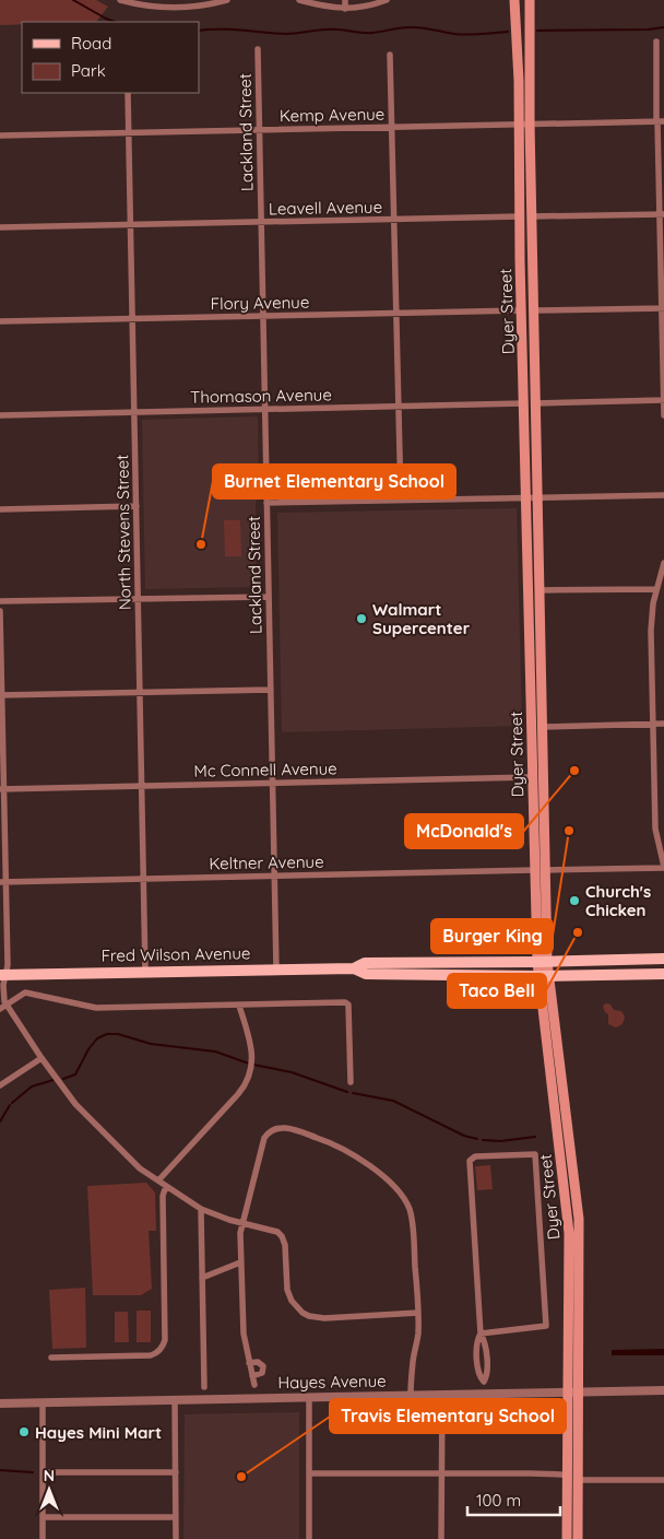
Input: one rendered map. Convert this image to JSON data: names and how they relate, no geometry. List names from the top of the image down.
{
  "streets": {
    "main road": ["Dyer Street", "Fred Wilson Avenue"],
    "street": [
      "Kemp Avenue",
      "Lackland Street",
      "Leavell Avenue",
      "Flory Avenue",
      "Thomason Avenue",
      "North Stevens Street",
      "Mc Connell Avenue",
      "Keltner Avenue",
      "Hayes Avenue"
    ]
  },
  "crossings": [
    ["Kemp Avenue", "Lackland Street"],
    ["Kemp Avenue", "Dyer Street"],
    ["Kemp Avenue", "North Stevens Street"],
    ["Lackland Street", "Leavell Avenue"],
    ["Lackland Street", "Flory Avenue"],
    ["Lackland Street", "Thomason Avenue"],
    ["Lackland Street", "Mc Connell Avenue"],
    ["Lackland Street", "Keltner Avenue"],
    ["Lackland Street", "Fred Wilson Avenue"],
    ["Leavell Avenue", "Dyer Street"],
    ["Leavell Avenue", "North Stevens Street"],
    ["Flory Avenue", "Dyer Street"],
    ["Flory Avenue", "North Stevens Street"],
    ["Dyer Street", "Thomason Avenue"],
    ["Dyer Street", "Mc Connell Avenue"],
    ["Dyer Street", "Keltner Avenue"],
    ["Dyer Street", "Fred Wilson Avenue"],
    ["Dyer Street", "Hayes Avenue"],
    ["Thomason Avenue", "North Stevens Street"],
    ["North Stevens Street", "Mc Connell Avenue"],
    ["North Stevens Street", "Keltner Avenue"],
    ["North Stevens Street", "Fred Wilson Avenue"]
  ],
  "places": [
    "Burnet Elementary School",
    "Walmart Supercenter",
    "McDonald's",
    "Burger King",
    "Church's Chicken",
    "Taco Bell",
    "Hayes Mini Mart",
    "Travis Elementary School"
  ],
  "legend": ["Road", "Park"],
  "scale_bar": "100 m",
  "north": "top"
}
